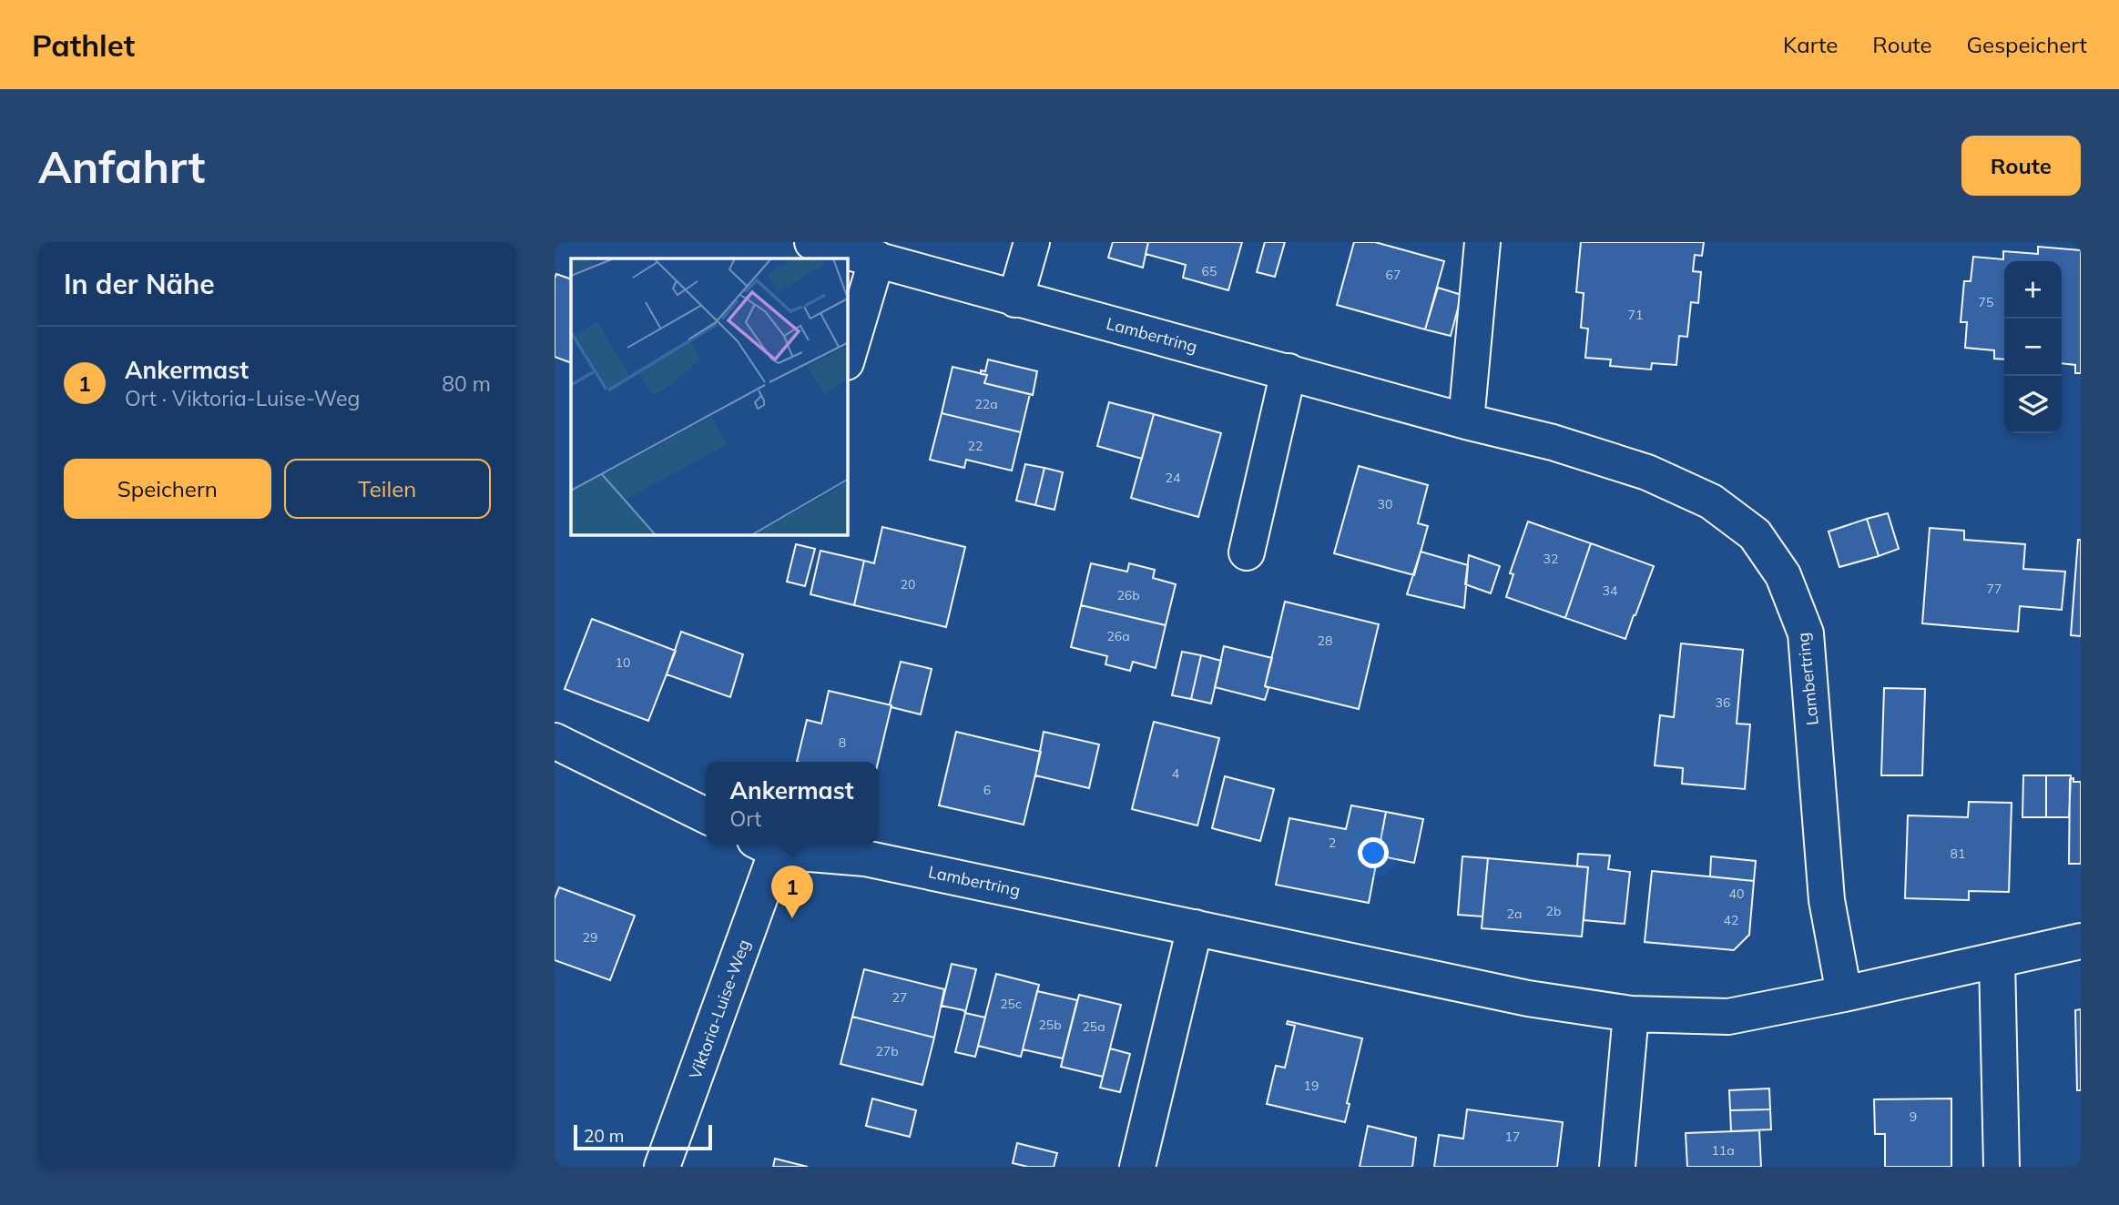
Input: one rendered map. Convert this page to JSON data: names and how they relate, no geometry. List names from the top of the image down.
{
  "streets": {
    "street": ["Lambertring", "Viktoria-Luise-Weg"]
  },
  "crossings": [
    ["Lambertring", "Viktoria-Luise-Weg"]
  ],
  "house_numbers": [
    "65",
    "67",
    "75",
    "71",
    "22a",
    "22",
    "24",
    "30",
    "32",
    "20",
    "77",
    "34",
    "26b",
    "26a",
    "28",
    "10",
    "36",
    "8",
    "4",
    "6",
    "2",
    "81",
    "40",
    "2b",
    "2a",
    "42",
    "29",
    "27",
    "25c",
    "25b",
    "25a",
    "27b",
    "19",
    "9",
    "17",
    "11a"
  ],
  "scale_bar": "20 m",
  "page": {
    "header": "Pathlet",
    "nav": ["Karte", "Route", "Gespeichert"],
    "buttons": [
      "Route",
      ["Speichern", "Teilen"]
    ],
    "title": "Anfahrt",
    "heading": "In der Nähe",
    "map_buttons": ["+", "−"],
    "list": [
      {
        "mark": "1",
        "name": "Ankermast",
        "note": "Ort · Viktoria-Luise-Weg",
        "value": "80 m"
      }
    ],
    "popup": ["Ankermast", "Ort"],
    "pins": "1",
    "scale": "20 m"
  }
}
